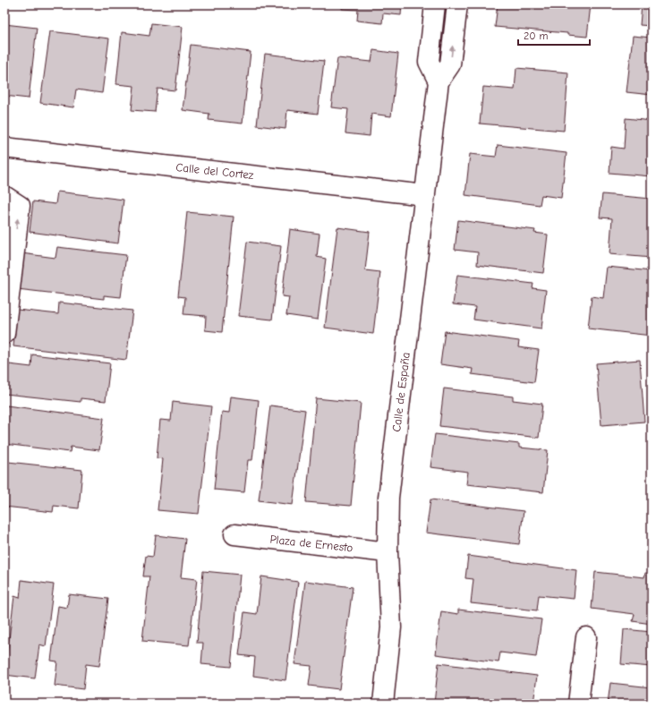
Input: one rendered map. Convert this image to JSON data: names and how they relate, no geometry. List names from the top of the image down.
{
  "streets": {
    "street": ["Calle del Cortez", "Calle de España", "Plaza de Ernesto"]
  },
  "crossings": [
    ["Calle del Cortez", "Calle de España"],
    ["Calle de España", "Plaza de Ernesto"]
  ],
  "scale_bar": "20 m"
}
